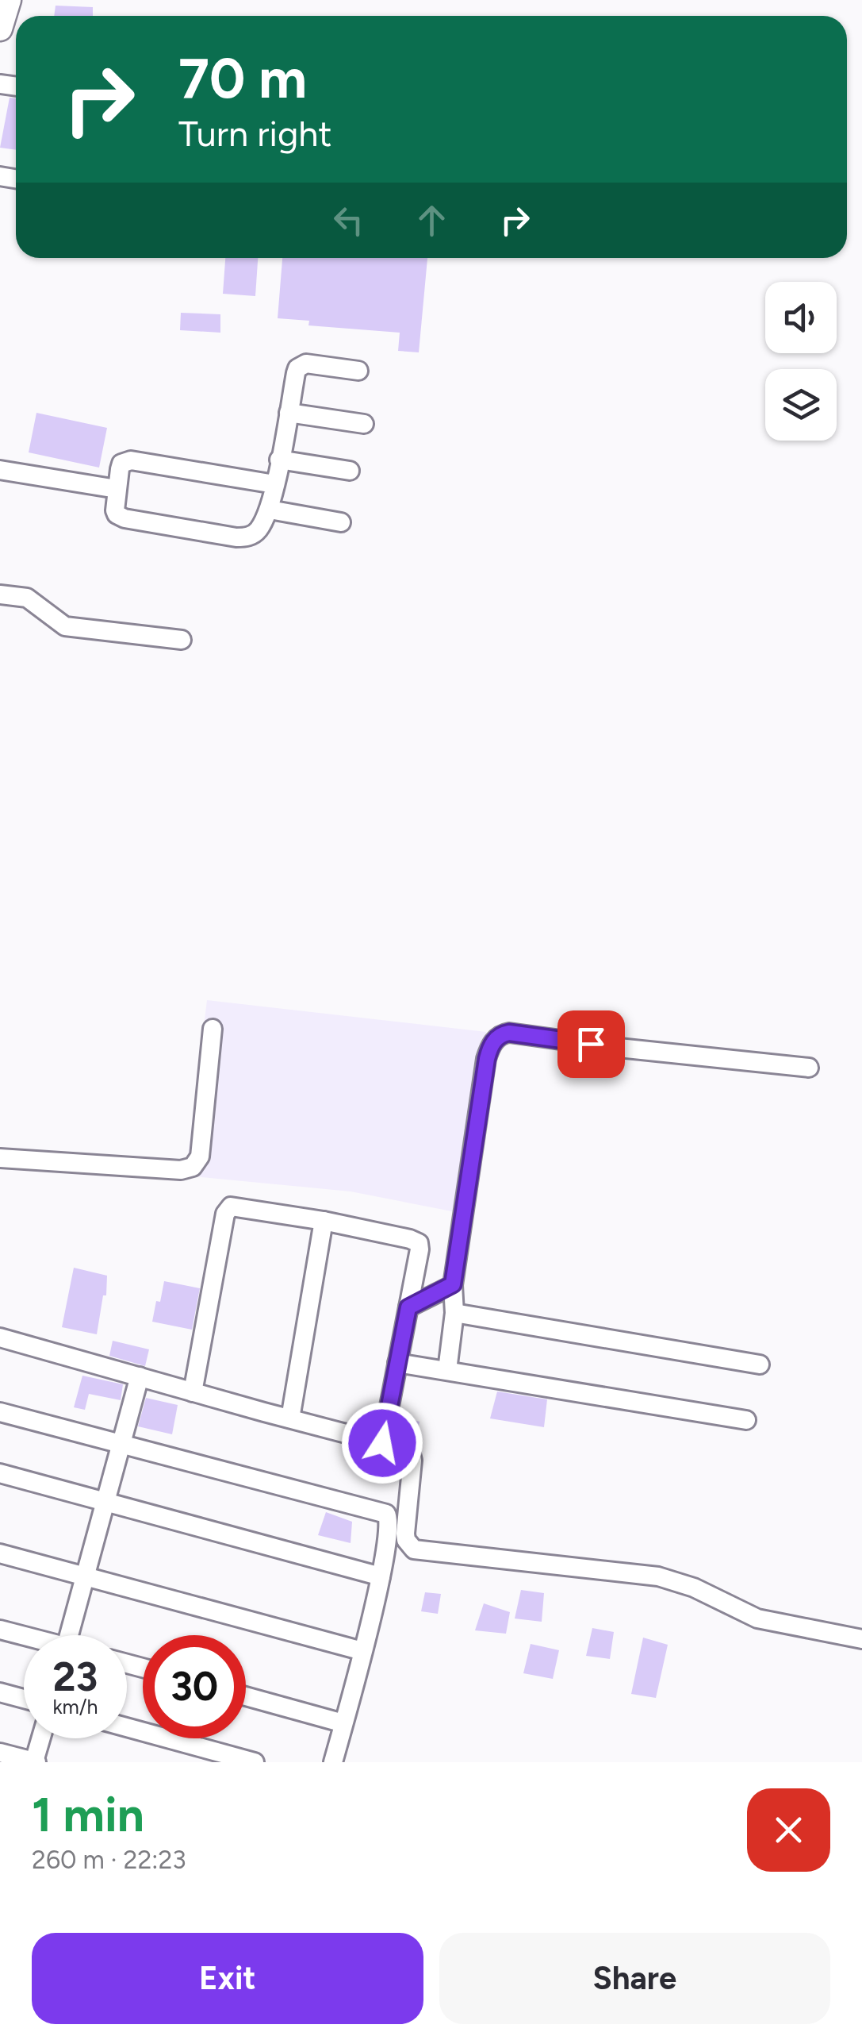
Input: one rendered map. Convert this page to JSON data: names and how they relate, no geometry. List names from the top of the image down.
{
  "page": {
    "turn": ["70 m", "Turn right"],
    "speed": "23 km/h",
    "limit": "30",
    "heading": ["1 min", "260 m · 22:23"],
    "buttons": ["Exit", "Share"]
  }
}
